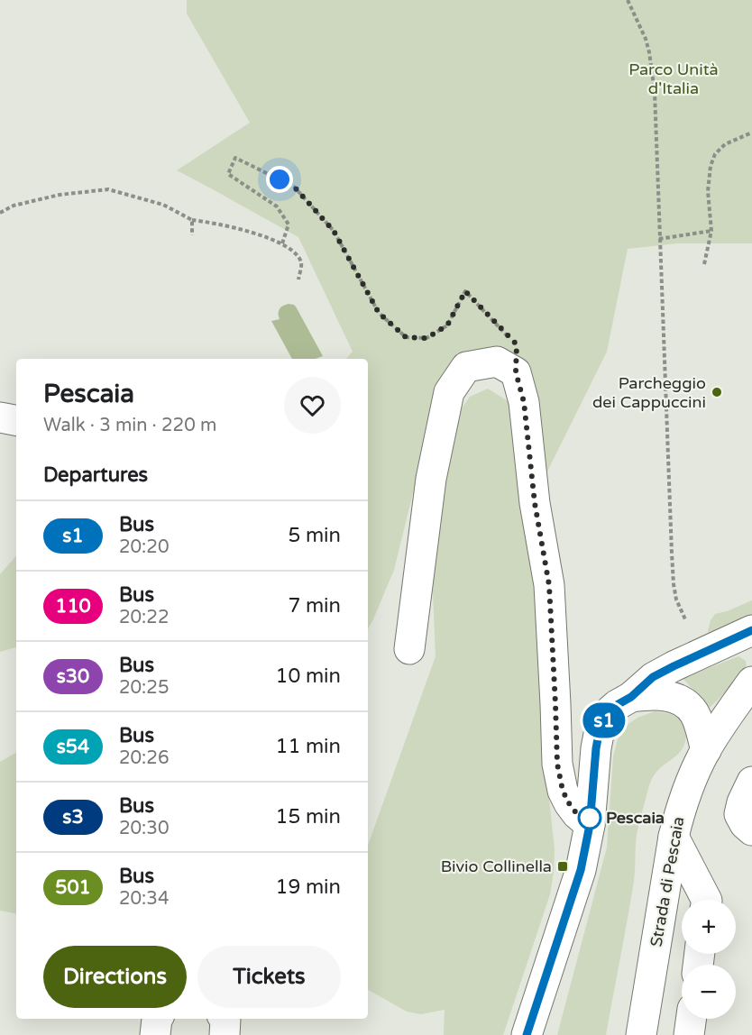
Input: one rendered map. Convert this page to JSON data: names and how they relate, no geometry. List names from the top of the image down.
{
  "streets": {
    "street": ["Strada di Pescaia"]
  },
  "parks": ["Parco Unità d'Italia"],
  "places": {
    "other": ["Parcheggio dei Cappuccini", "Pescaia"],
    "transit": ["Bivio Collinella"]
  },
  "lines": ["bus line s1"],
  "page": {
    "on_map": "s1",
    "heading": [
      ["Pescaia", "Walk · 3 min · 220 m"],
      "Departures"
    ],
    "list": [
      {
        "mark": "s1",
        "name": "Bus",
        "note": "20:20",
        "value": "5 min"
      },
      {
        "mark": "110",
        "name": "Bus",
        "note": "20:22",
        "value": "7 min"
      },
      {
        "mark": "s30",
        "name": "Bus",
        "note": "20:25",
        "value": "10 min"
      },
      {
        "mark": "s54",
        "name": "Bus",
        "note": "20:26",
        "value": "11 min"
      },
      {
        "mark": "s3",
        "name": "Bus",
        "note": "20:30",
        "value": "15 min"
      },
      {
        "mark": "501",
        "name": "Bus",
        "note": "20:34",
        "value": "19 min"
      }
    ],
    "map_buttons": ["+", "−"],
    "buttons": ["Directions", "Tickets"]
  }
}
